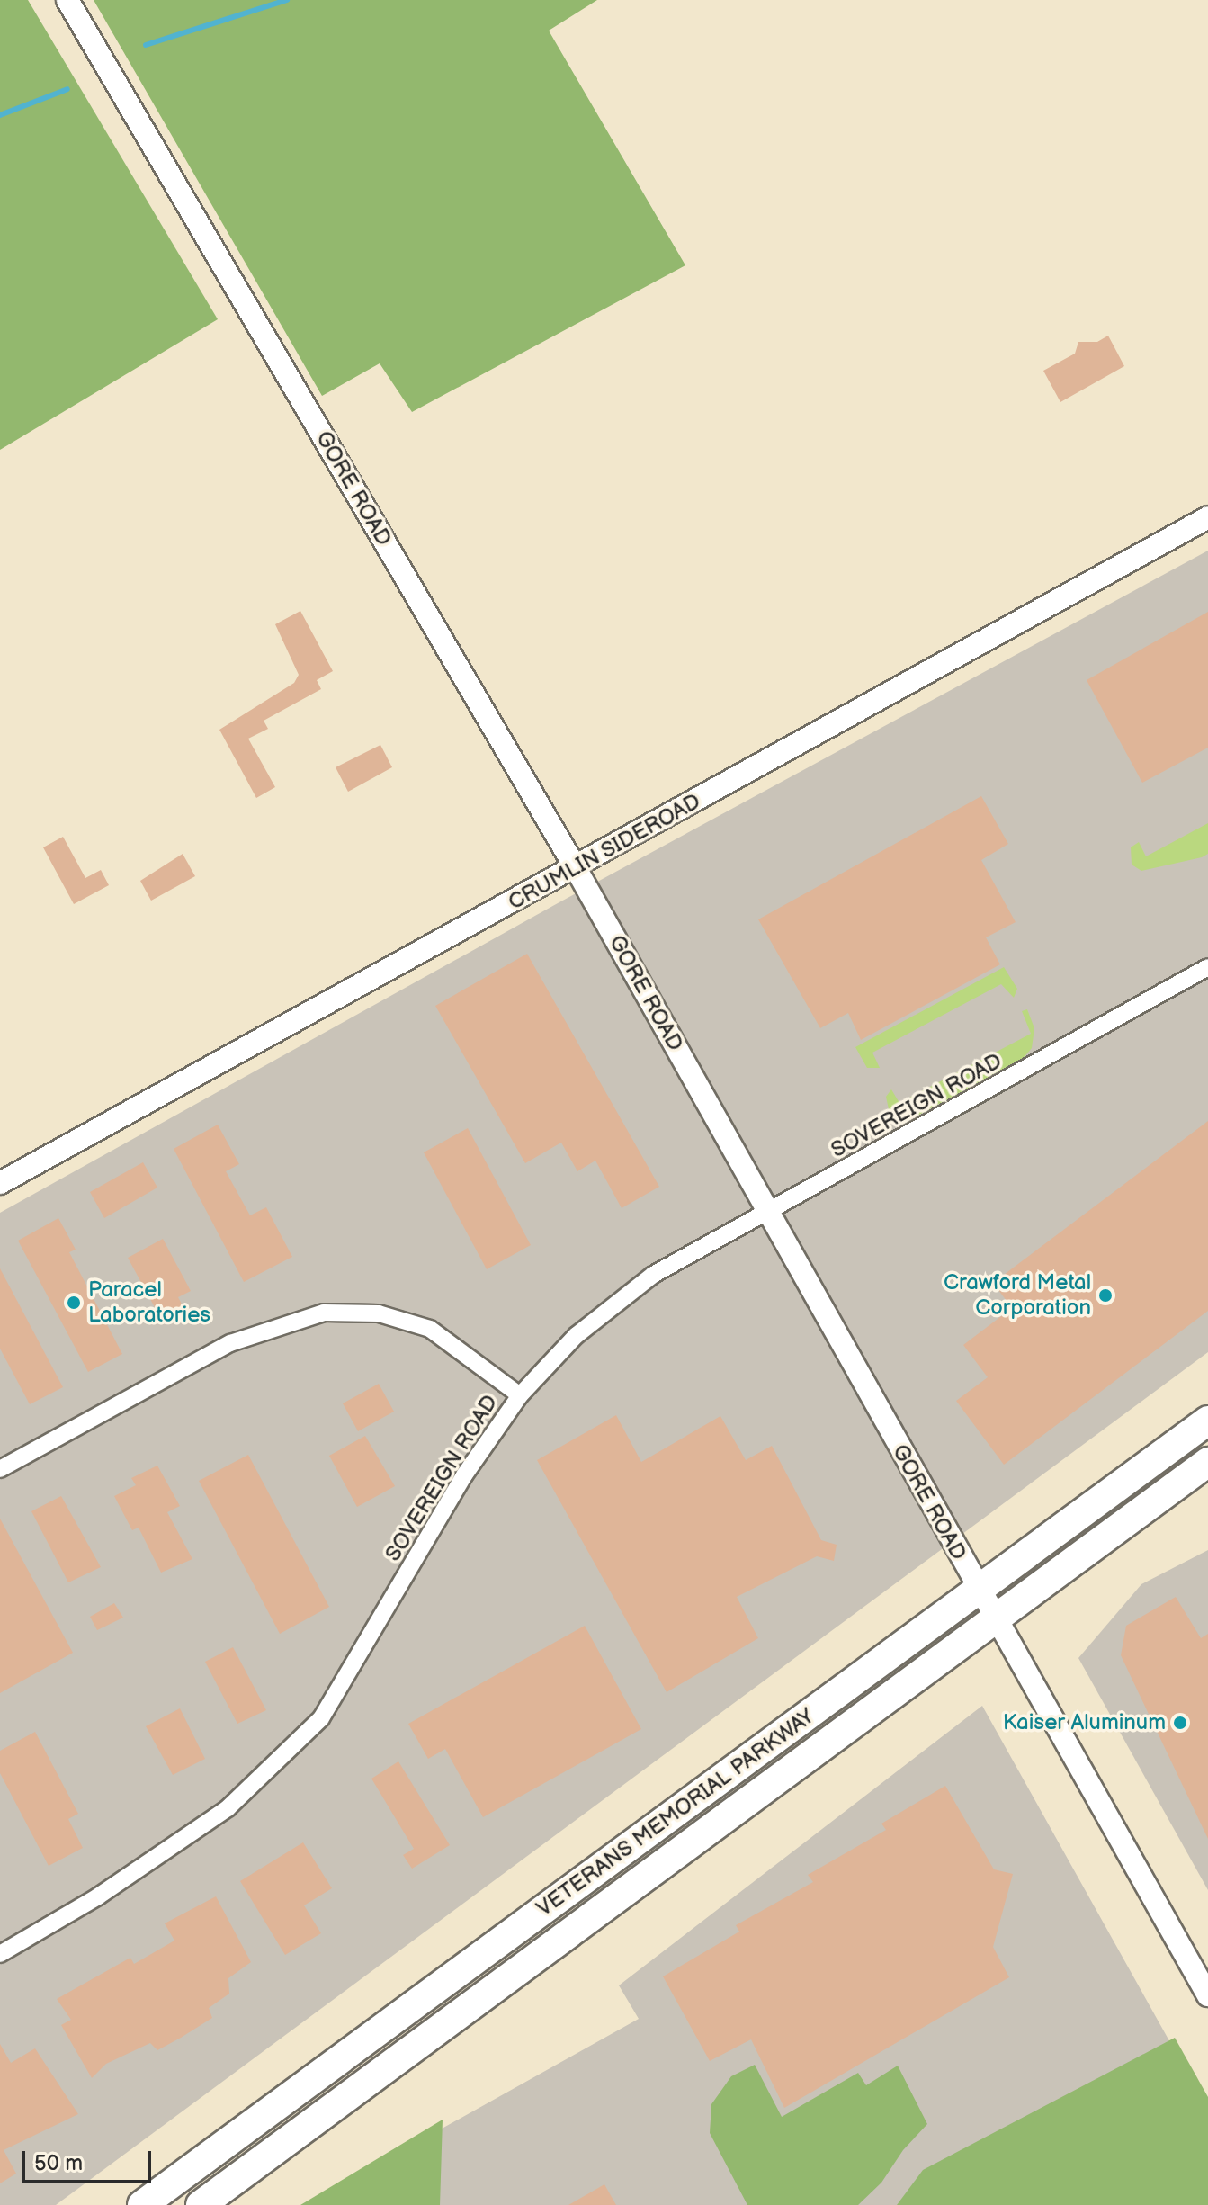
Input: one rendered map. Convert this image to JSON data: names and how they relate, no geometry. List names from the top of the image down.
{
  "streets": {
    "highway": ["VETERANS MEMORIAL PARKWAY"],
    "main road": ["GORE ROAD", "CRUMLIN SIDEROAD"],
    "street": ["SOVEREIGN ROAD"]
  },
  "crossings": [
    ["GORE ROAD", "CRUMLIN SIDEROAD"],
    ["GORE ROAD", "SOVEREIGN ROAD"],
    ["GORE ROAD", "VETERANS MEMORIAL PARKWAY"]
  ],
  "places": ["Crawford Metal Corporation", "Paracel Laboratories", "Kaiser Aluminum"],
  "scale_bar": "50 m"
}
